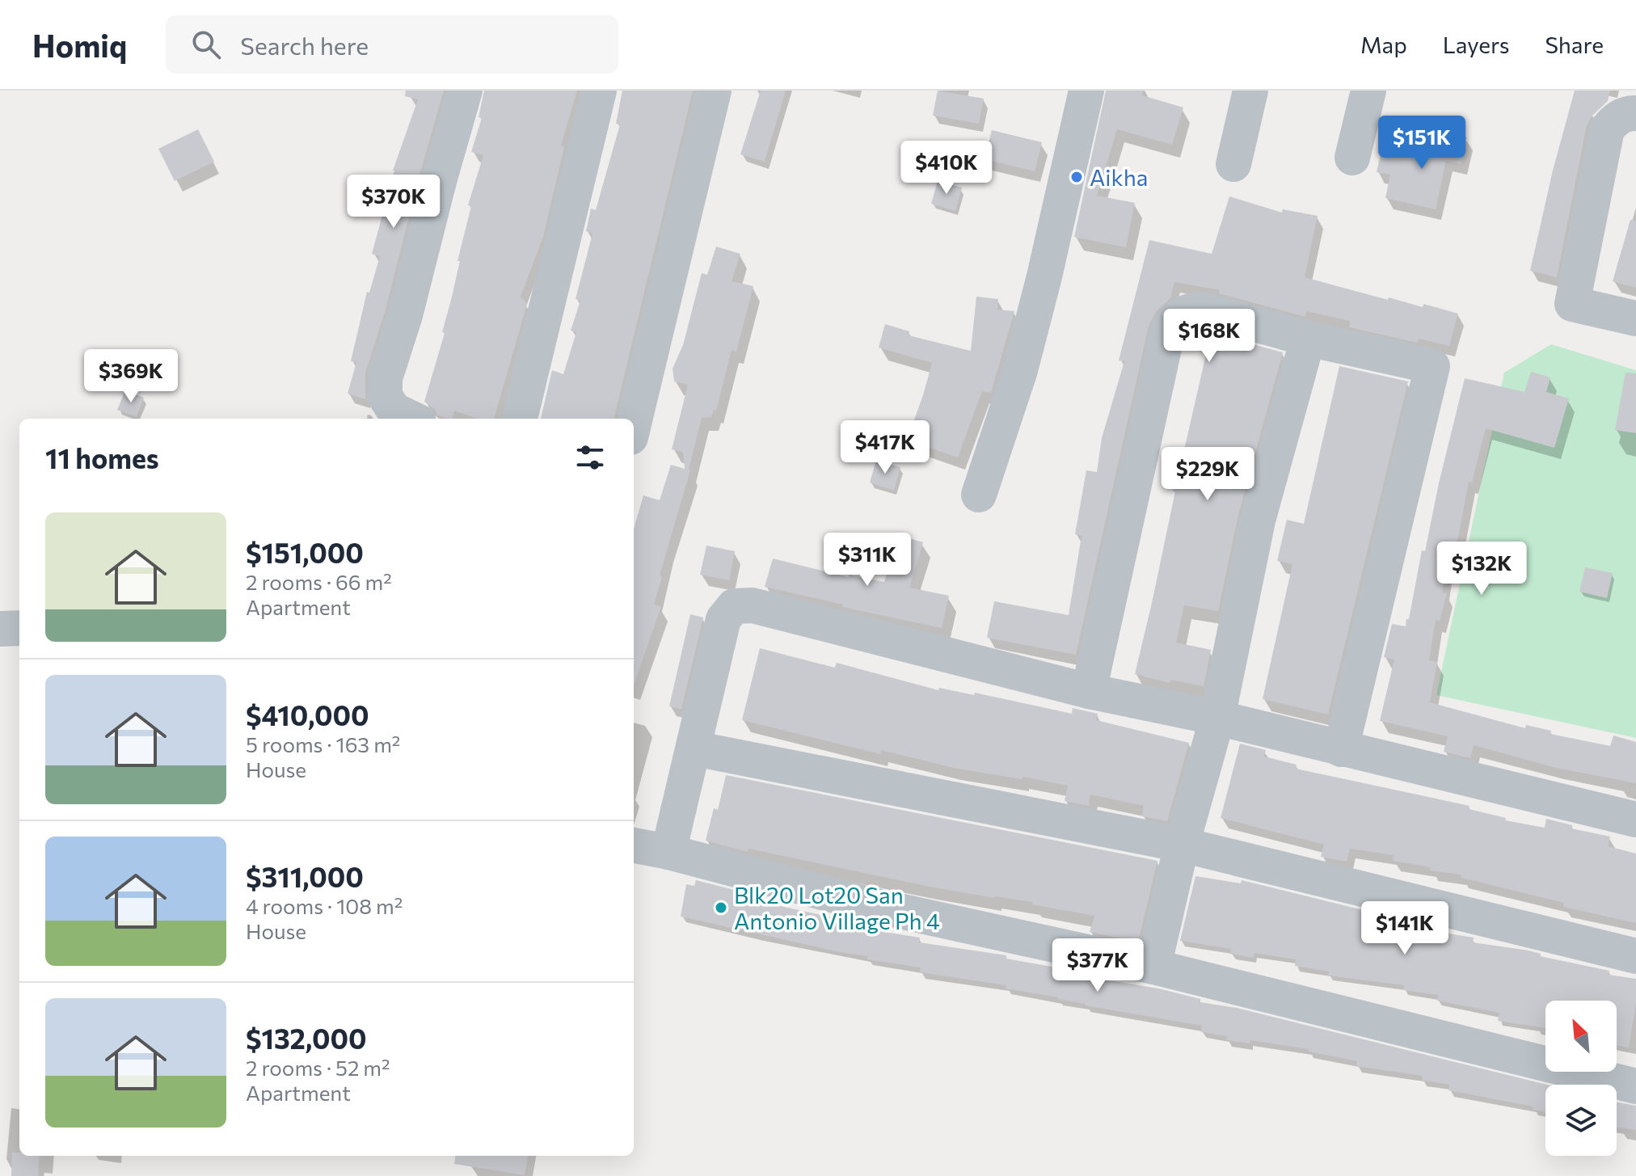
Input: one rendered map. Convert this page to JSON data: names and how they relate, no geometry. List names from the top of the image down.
{
  "places": ["Aikha", "Blk20 Lot20 San Antonio Village Ph 4"],
  "north": "top left",
  "page": {
    "header": "Homiq",
    "search": "Search here",
    "nav": ["Map", "Layers", "Share"],
    "price": [
      "$151K",
      "$410K",
      "$370K",
      "$168K",
      "$369K",
      "$417K",
      "$229K",
      "$311K",
      "$132K",
      "$141K",
      "$377K"
    ],
    "heading": "11 homes",
    "list": [
      {
        "name": "$151,000",
        "note": "2 rooms · 66 m² · Apartment"
      },
      {
        "name": "$410,000",
        "note": "5 rooms · 163 m² · House"
      },
      {
        "name": "$311,000",
        "note": "4 rooms · 108 m² · House"
      },
      {
        "name": "$132,000",
        "note": "2 rooms · 52 m² · Apartment"
      }
    ]
  }
}
